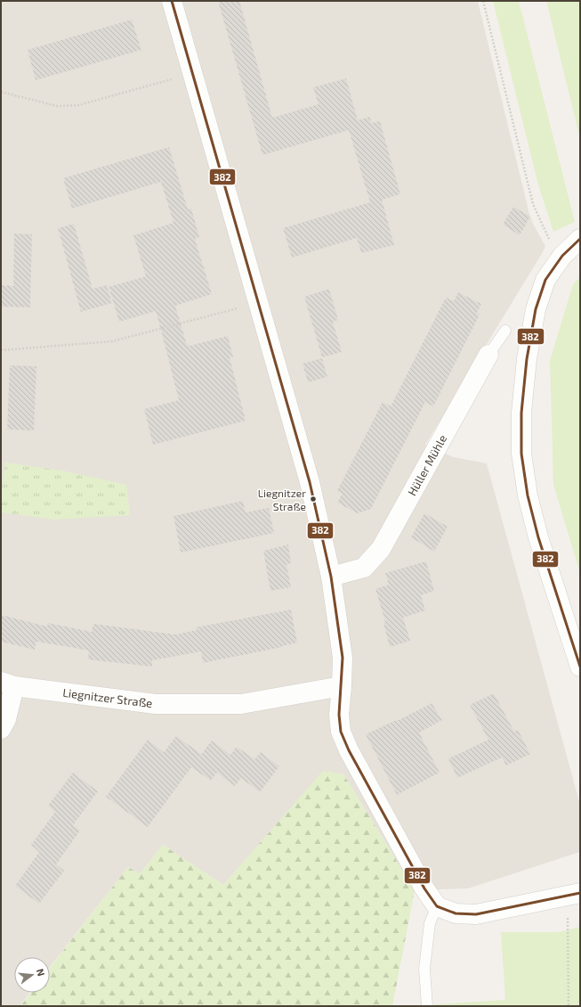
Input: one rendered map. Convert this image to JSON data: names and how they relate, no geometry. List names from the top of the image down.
{
  "streets": {
    "street": ["Hüller Mühle", "Liegnitzer Straße"]
  },
  "places": ["Liegnitzer Straße"],
  "lines": ["transit line 382"],
  "north": "right"
}
